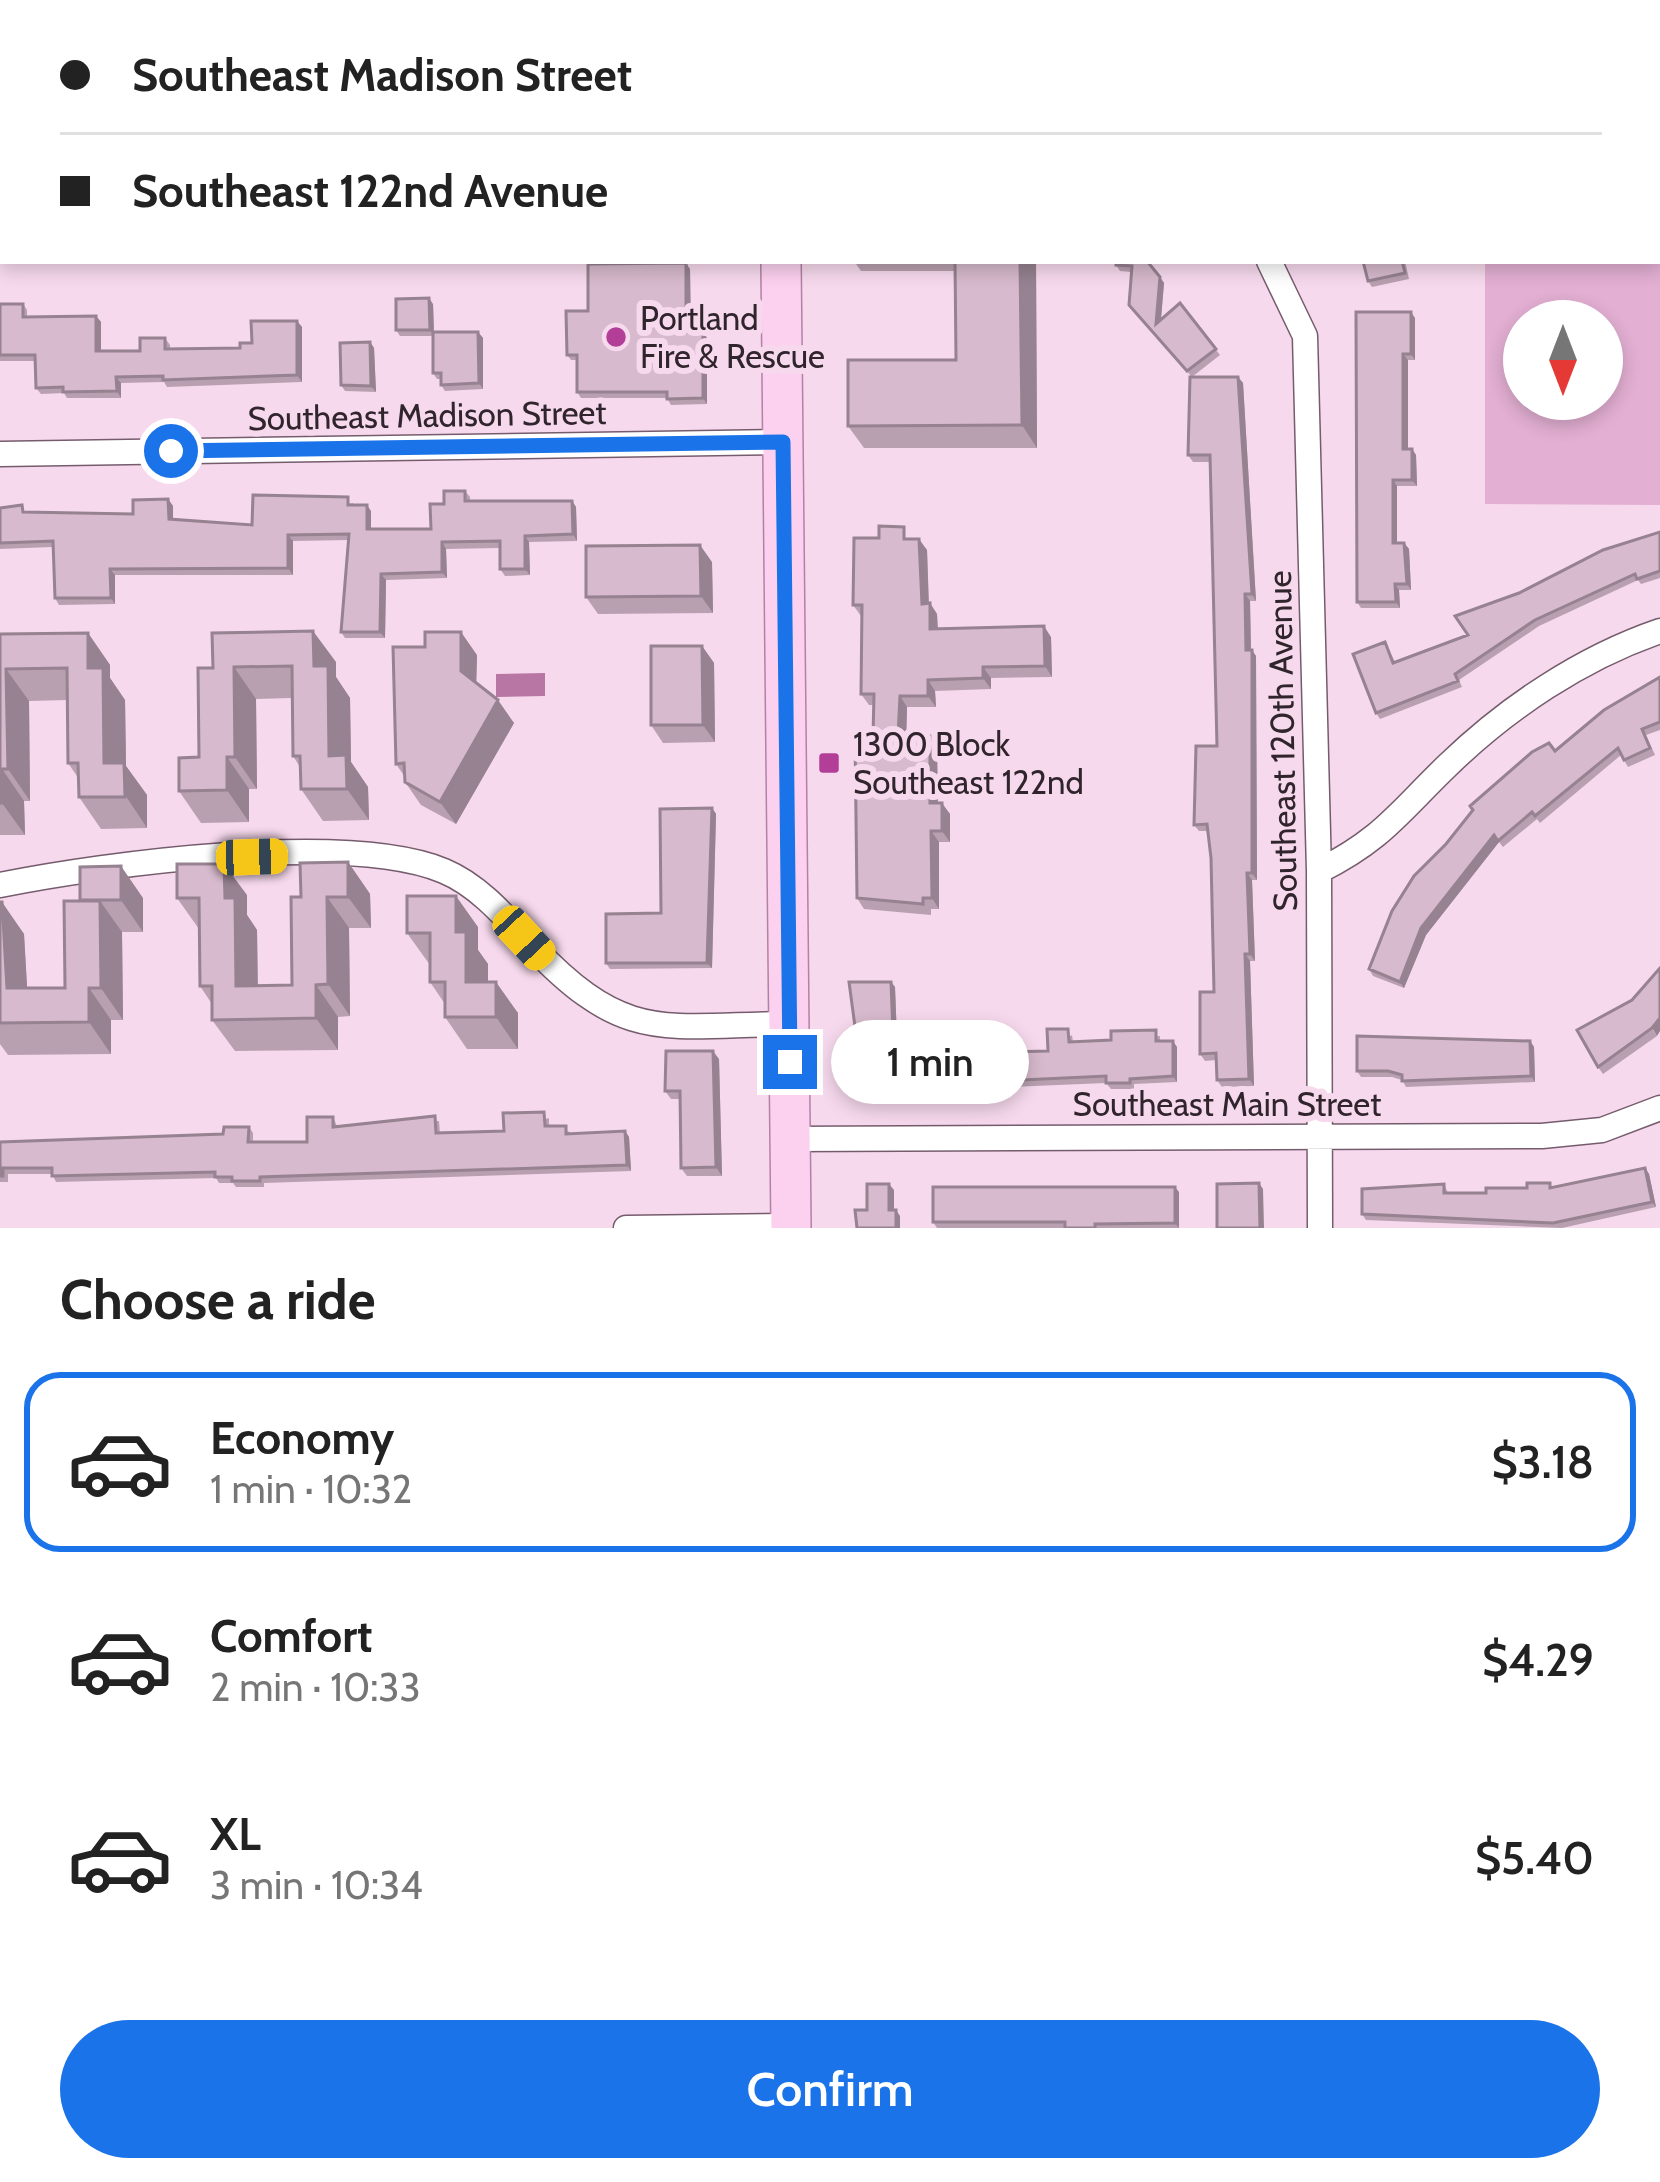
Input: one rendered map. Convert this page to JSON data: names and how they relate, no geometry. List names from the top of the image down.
{
  "streets": {
    "street": ["Southeast Madison Street", "Southeast 120th Avenue", "Southeast Main Street"]
  },
  "crossings": [
    ["Southeast 120th Avenue", "Southeast Main Street"]
  ],
  "places": {
    "other": ["Portland Fire & Rescue"],
    "transit": ["1300 Block Southeast 122nd"]
  },
  "north": "bottom",
  "page": {
    "banner": ["Southeast Madison Street", "Southeast 122nd Avenue"],
    "bubble": "1 min",
    "heading": "Choose a ride",
    "list": [
      {
        "name": "Economy",
        "note": "1 min · 10:32",
        "value": "$3.18"
      },
      {
        "name": "Comfort",
        "note": "2 min · 10:33",
        "value": "$4.29"
      },
      {
        "name": "XL",
        "note": "3 min · 10:34",
        "value": "$5.40"
      }
    ],
    "buttons": "Confirm"
  }
}
